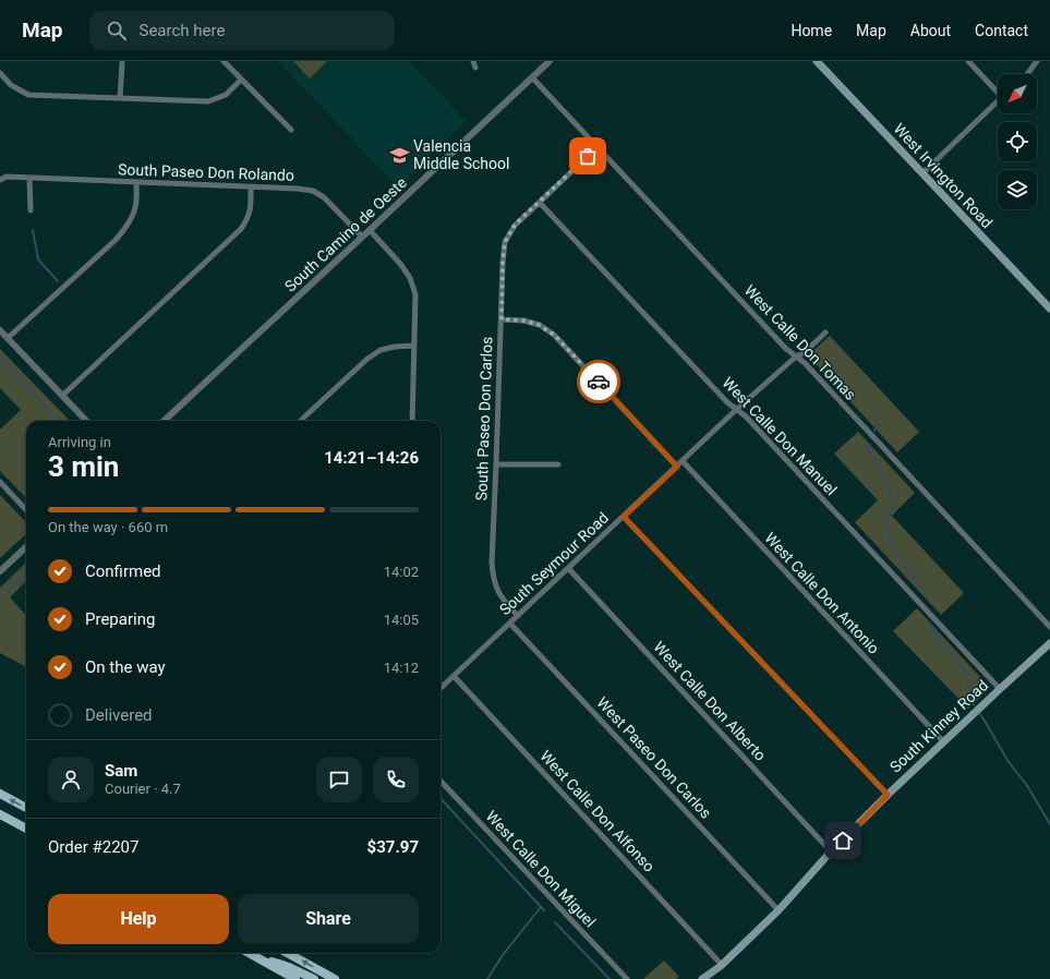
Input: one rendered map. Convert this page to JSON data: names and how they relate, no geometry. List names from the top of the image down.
{
  "streets": {
    "main road": ["West Irvington Road", "South Kinney Road"],
    "street": [
      "South Paseo Don Rolando",
      "South Camino de Oeste",
      "West Calle Don Tomas",
      "South Paseo Don Carlos",
      "West Calle Don Manuel",
      "South Seymour Road",
      "West Calle Don Antonio",
      "West Calle Don Alberto",
      "West Paseo Don Carlos",
      "West Calle Don Alfonso",
      "West Calle Don Miguel"
    ]
  },
  "crossings": [
    ["South Paseo Don Rolando", "South Camino de Oeste"],
    ["South Camino de Oeste", "West Calle Don Tomas"],
    ["West Calle Don Tomas", "South Paseo Don Carlos"],
    ["West Calle Don Tomas", "South Seymour Road"],
    ["South Paseo Don Carlos", "West Calle Don Manuel"],
    ["South Paseo Don Carlos", "South Seymour Road"],
    ["West Calle Don Manuel", "South Seymour Road"],
    ["West Calle Don Manuel", "South Kinney Road"],
    ["South Seymour Road", "West Calle Don Antonio"],
    ["South Seymour Road", "West Calle Don Alberto"],
    ["South Seymour Road", "West Paseo Don Carlos"],
    ["South Seymour Road", "West Calle Don Alfonso"],
    ["West Calle Don Antonio", "South Kinney Road"],
    ["West Calle Don Alberto", "South Kinney Road"],
    ["South Kinney Road", "West Paseo Don Carlos"],
    ["South Kinney Road", "West Calle Don Alfonso"]
  ],
  "places": {
    "school or university": ["Valencia Middle School"]
  },
  "north": "bottom left",
  "page": {
    "header": "Map",
    "search": "Search here",
    "nav": [
      "Home",
      "Map",
      "About",
      "Contact"
    ],
    "heading": ["3 min", "Arriving in", "14:21–14:26"],
    "panel": [
      "Sam",
      "Courier · 4.7",
      "Order #2207",
      "$37.97"
    ],
    "bar": "On the way · 660 m",
    "list": [
      ["Confirmed", "14:02"],
      ["Preparing", "14:05"],
      ["On the way", "14:12"],
      "Delivered"
    ],
    "buttons": ["Help", "Share"]
  }
}
